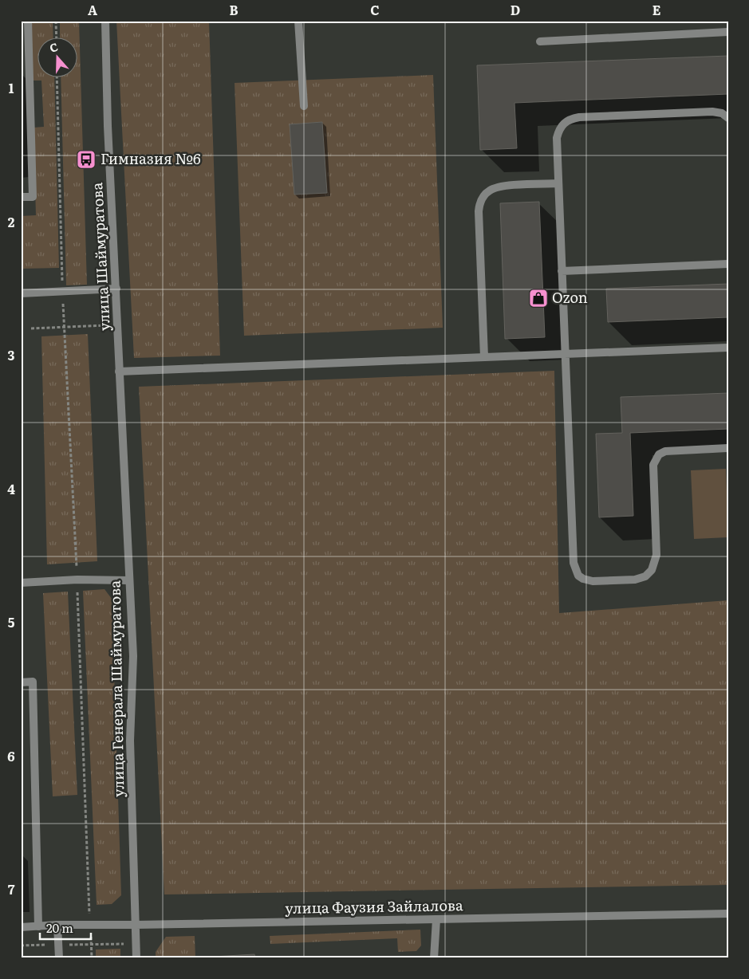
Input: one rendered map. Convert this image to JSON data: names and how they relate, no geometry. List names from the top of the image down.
{
  "streets": {
    "street": ["улица Шаймуратова", "улица Генерала Шаймуратова", "улица Фаузия Зайлалова"]
  },
  "crossings": [
    ["улица Шаймуратова", "улица Генерала Шаймуратова"],
    ["улица Генерала Шаймуратова", "улица Фаузия Зайлалова"]
  ],
  "places": {
    "bus stop": ["Гимназия №6"],
    "shop": ["Ozon"]
  },
  "scale_bar": "20 m",
  "north": "top",
  "grid": {
    "columns": [
      "A",
      "B",
      "C",
      "D",
      "E"
    ],
    "rows": [
      "1",
      "2",
      "3",
      "4",
      "5",
      "6",
      "7"
    ]
  }
}
